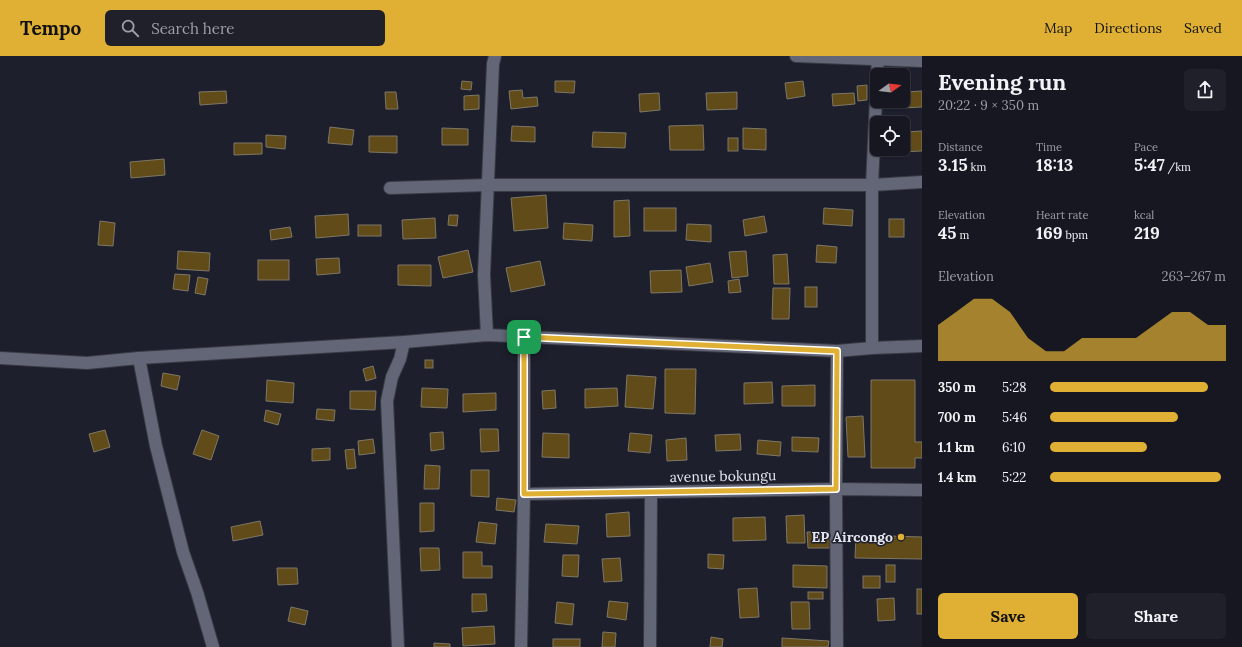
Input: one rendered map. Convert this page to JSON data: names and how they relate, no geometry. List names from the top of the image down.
{
  "streets": {
    "street": ["avenue bokungu"]
  },
  "places": ["EP Aircongo"],
  "north": "right",
  "page": {
    "header": "Tempo",
    "search": "Search here",
    "nav": ["Map", "Directions", "Saved"],
    "heading": ["Evening run", "20:22 · 9 × 350 m"],
    "stats": [
      ["Distance", "3.15 km"],
      ["Time", "18:13"],
      ["Pace", "5:47 /km"],
      ["Elevation", "45 m"],
      ["Heart rate", "169 bpm"],
      ["kcal", "219"]
    ],
    "chart": ["Elevation", "263–267 m"],
    "list": [
      {
        "name": "350 m",
        "note": "5:28"
      },
      {
        "name": "700 m",
        "note": "5:46"
      },
      {
        "name": "1.1 km",
        "note": "6:10"
      },
      {
        "name": "1.4 km",
        "note": "5:22"
      }
    ],
    "buttons": ["Save", "Share"]
  }
}
